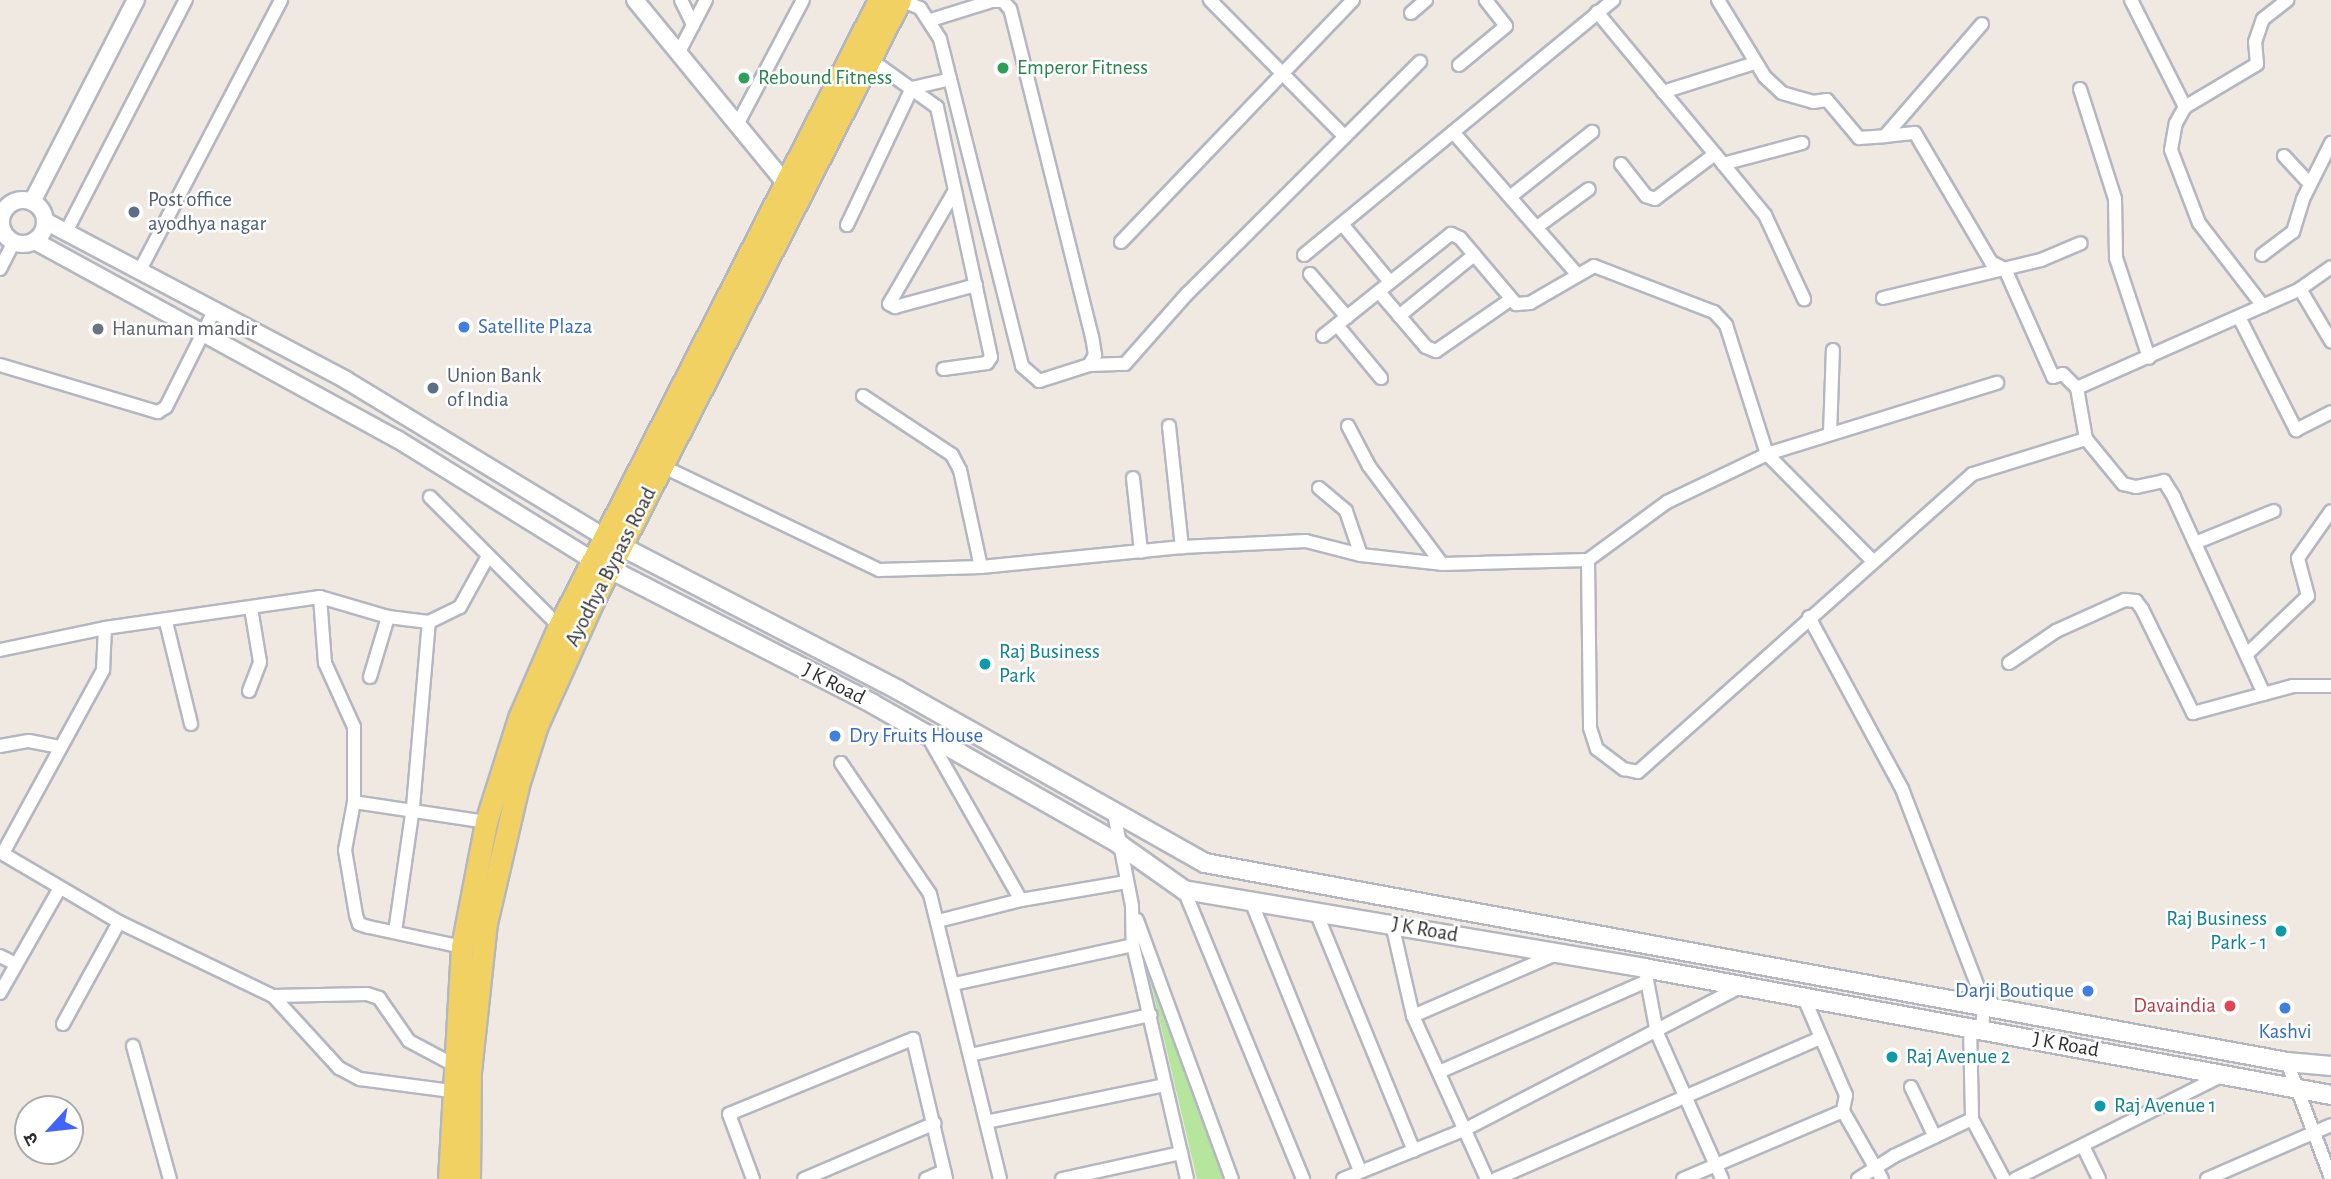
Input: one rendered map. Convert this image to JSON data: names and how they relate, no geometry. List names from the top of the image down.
{
  "streets": {
    "main road": ["Ayodhya Bypass Road", "J K Road"]
  },
  "crossings": [
    ["Ayodhya Bypass Road", "J K Road"]
  ],
  "places": [
    "Emperor Fitness",
    "Rebound Fitness",
    "Post office ayodhya nagar",
    "Satellite Plaza",
    "Hanuman mandir",
    "Union Bank of India",
    "Raj Business Park",
    "Dry Fruits House",
    "Raj Business Park - 1",
    "Darji Boutique",
    "Davaindia",
    "Kashvi",
    "Raj Avenue 2",
    "Raj Avenue 1"
  ],
  "north": "bottom left"
}
